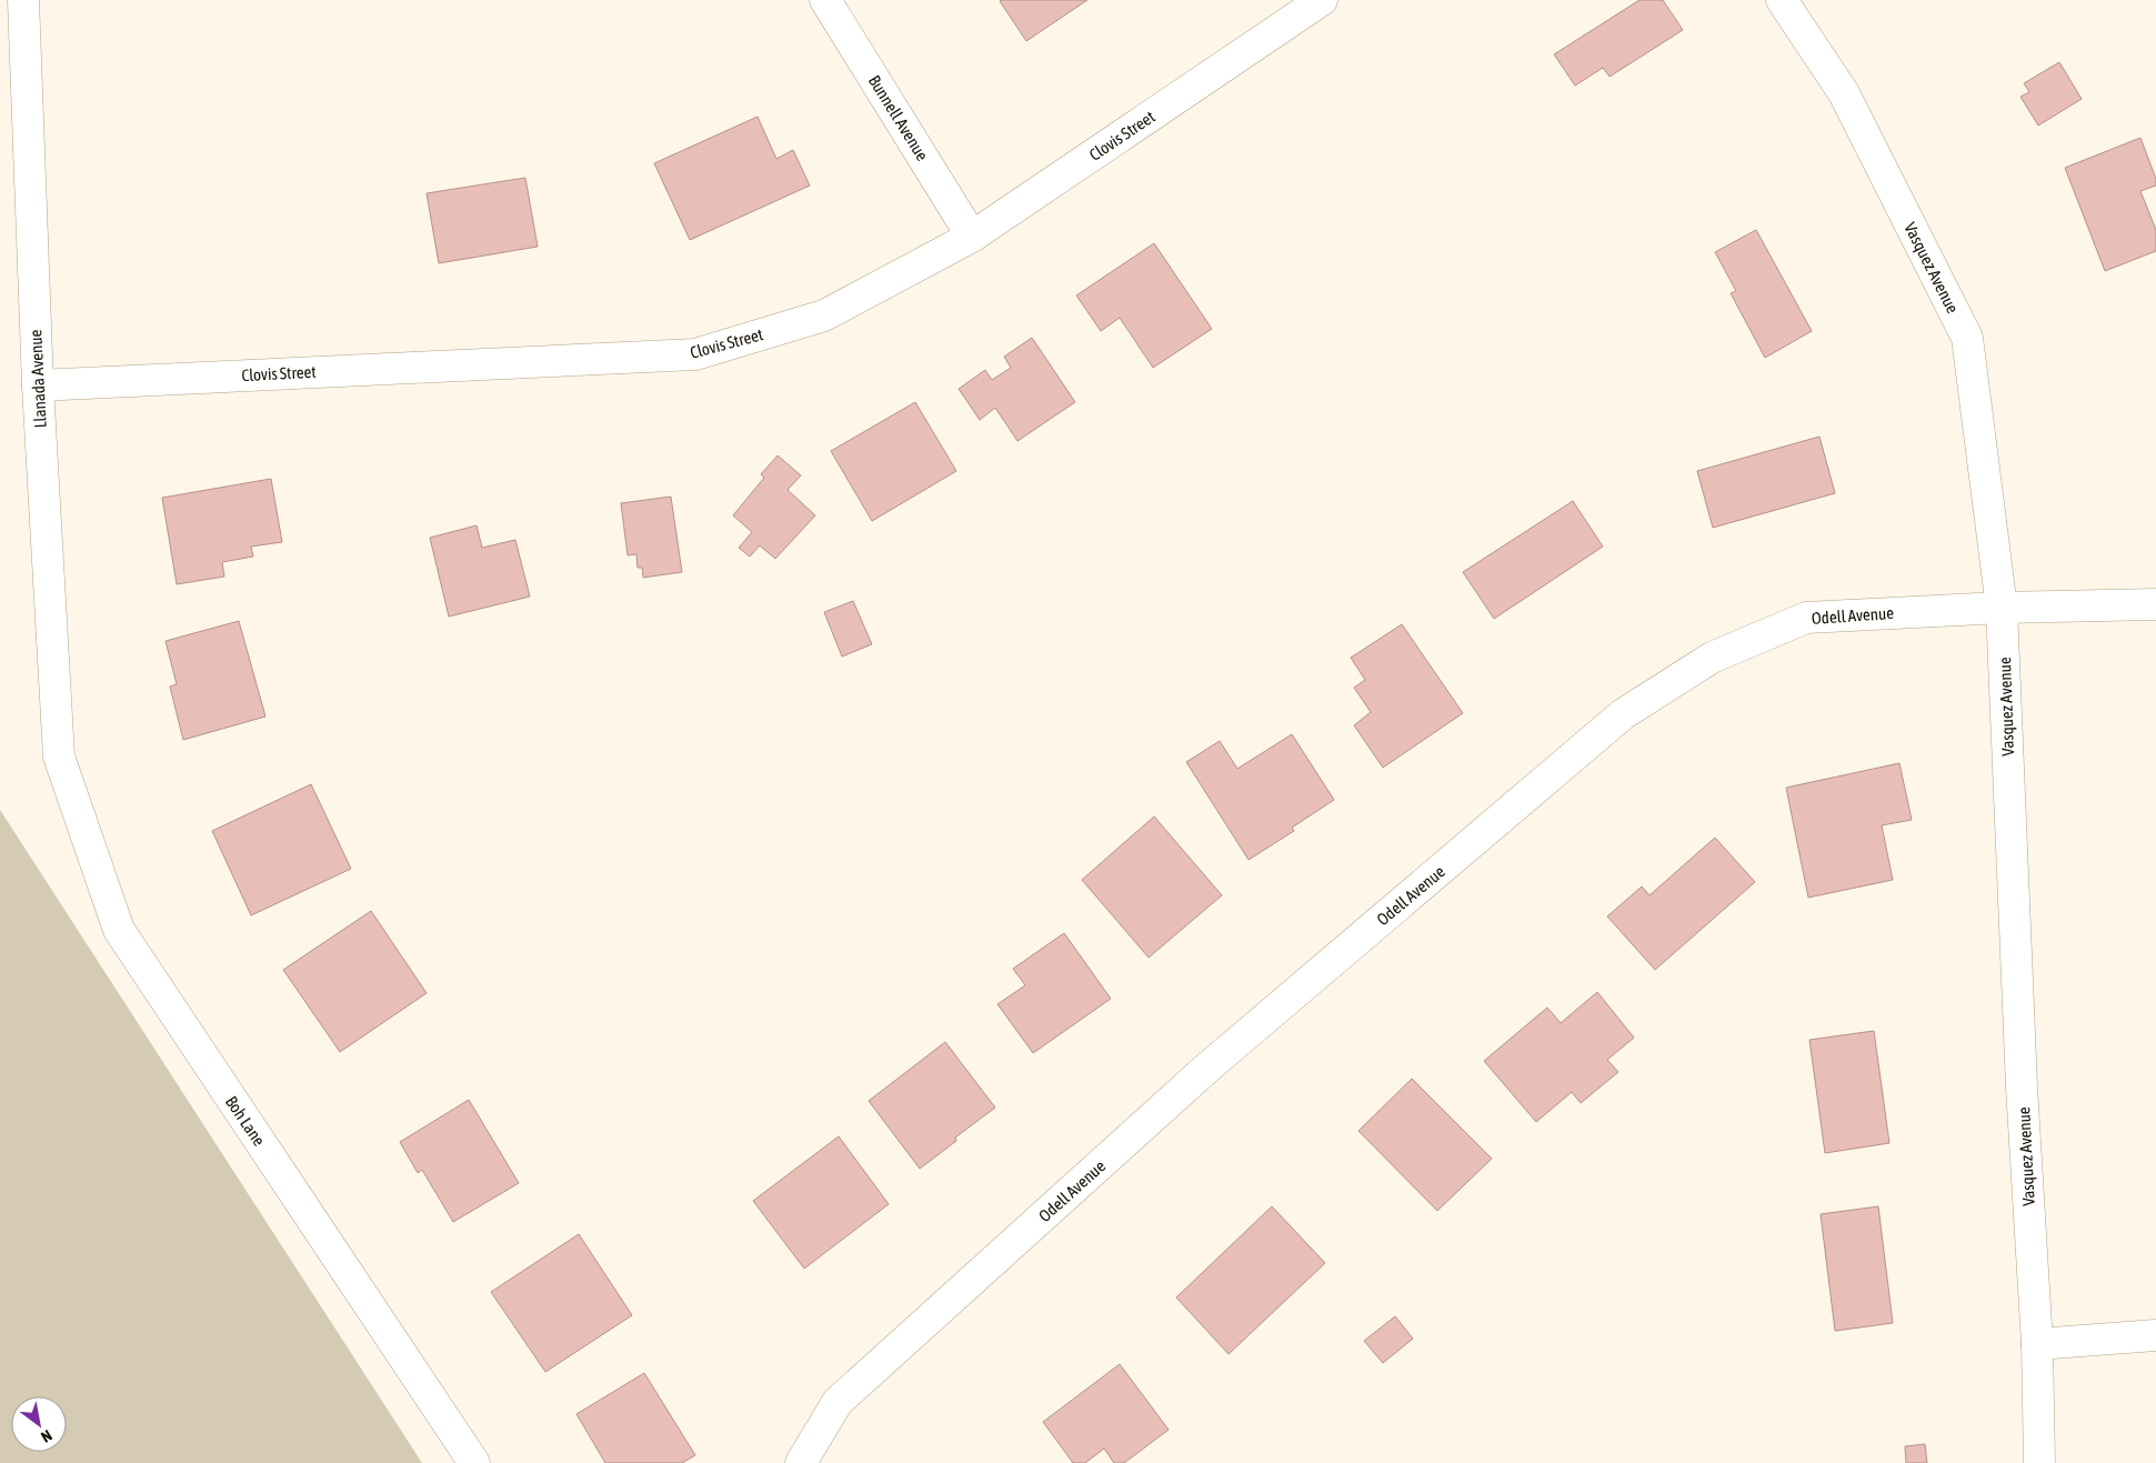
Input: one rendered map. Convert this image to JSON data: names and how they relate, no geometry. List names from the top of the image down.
{
  "streets": {
    "street": [
      "Bunnell Avenue",
      "Clovis Street",
      "Vasquez Avenue",
      "Llanada Avenue",
      "Odell Avenue",
      "Boh Lane"
    ]
  },
  "crossings": [
    ["Bunnell Avenue", "Clovis Street"],
    ["Clovis Street", "Llanada Avenue"],
    ["Vasquez Avenue", "Odell Avenue"],
    ["Llanada Avenue", "Boh Lane"]
  ],
  "north": "bottom right"
}
